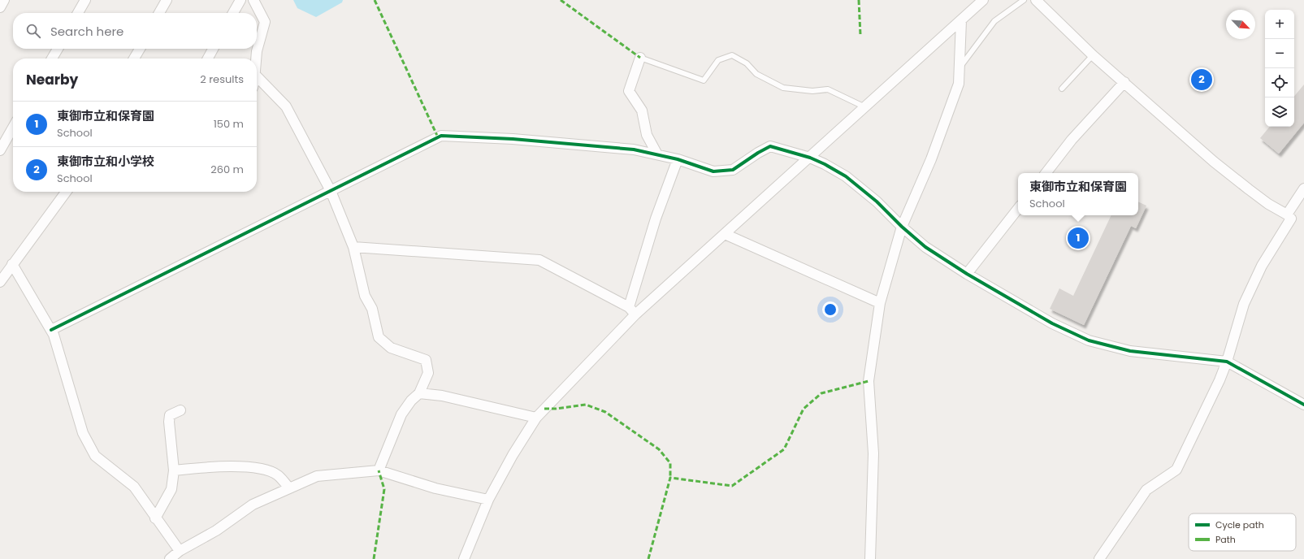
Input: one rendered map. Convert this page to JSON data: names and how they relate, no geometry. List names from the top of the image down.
{
  "legend": ["Cycle path", "Path"],
  "north": "bottom right",
  "page": {
    "map_buttons": ["+", "−"],
    "search": "Search here",
    "heading": ["Nearby", "2 results"],
    "pins": ["2", "1"],
    "list": [
      {
        "mark": "1",
        "name": "東御市立和保育園",
        "note": "School",
        "value": "150 m"
      },
      {
        "mark": "2",
        "name": "東御市立和小学校",
        "note": "School",
        "value": "260 m"
      }
    ],
    "popup": ["東御市立和保育園", "School"]
  }
}
